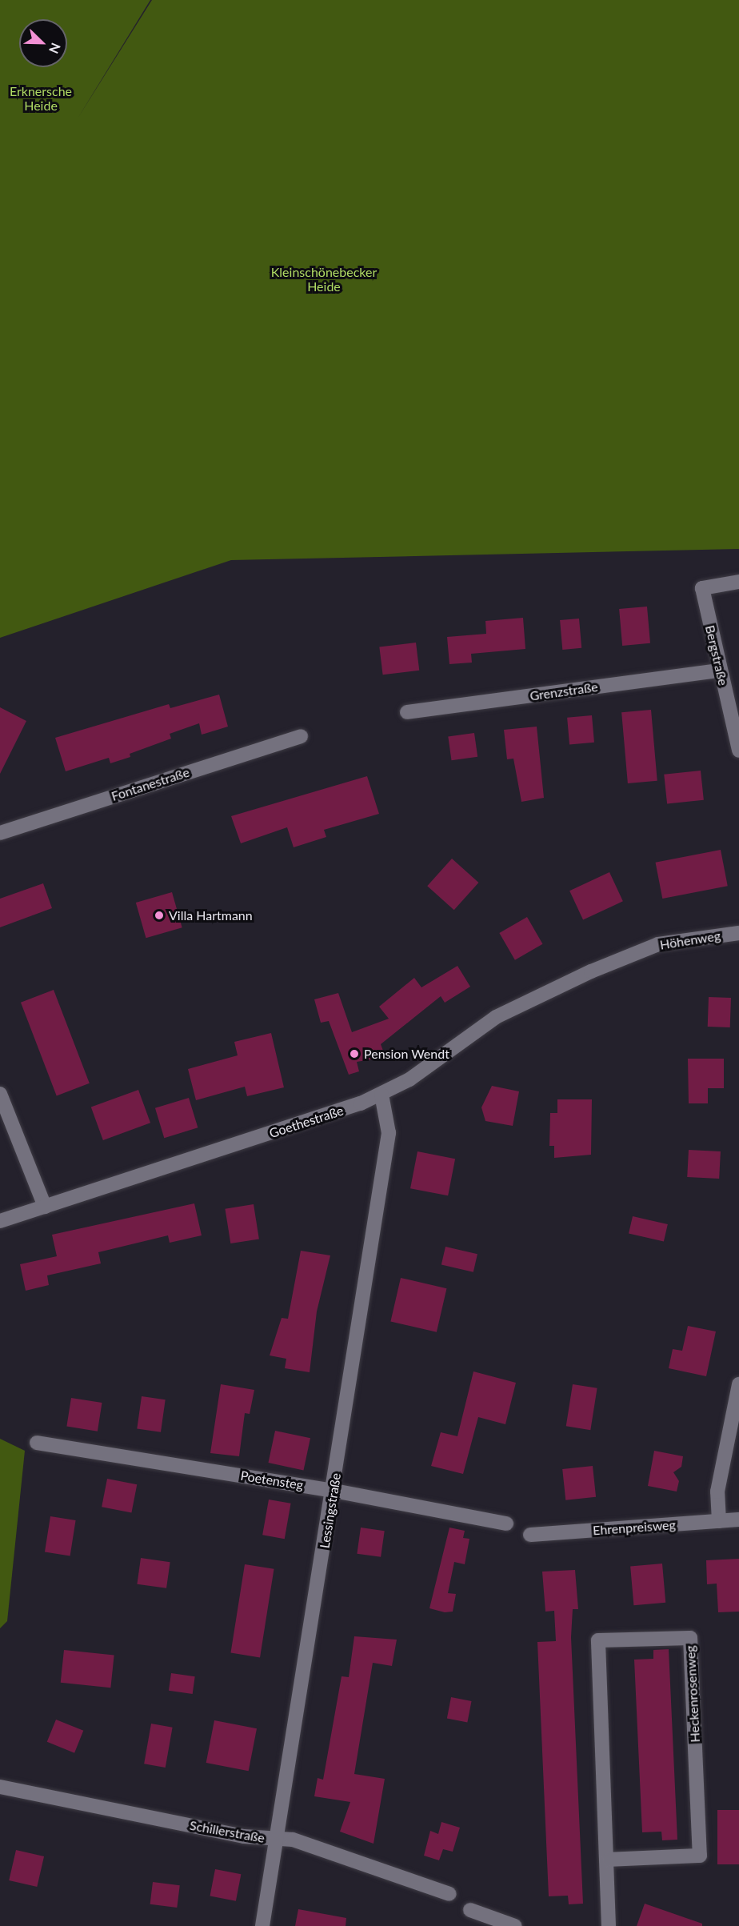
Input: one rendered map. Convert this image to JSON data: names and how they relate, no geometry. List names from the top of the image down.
{
  "streets": {
    "street": [
      "Bergstraße",
      "Grenzstraße",
      "Fontanestraße",
      "Höhenweg",
      "Goethestraße",
      "Poetensteg",
      "Lessingstraße",
      "Ehrenpreisweg",
      "Heckenrosenweg",
      "Schillerstraße"
    ]
  },
  "crossings": [
    ["Bergstraße", "Grenzstraße"],
    ["Höhenweg", "Goethestraße"],
    ["Goethestraße", "Lessingstraße"],
    ["Poetensteg", "Lessingstraße"],
    ["Lessingstraße", "Schillerstraße"]
  ],
  "parks": ["Erknersche Heide", "Kleinschönebecker Heide"],
  "places": ["Villa Hartmann", "Pension Wendt"],
  "north": "bottom right"
}
